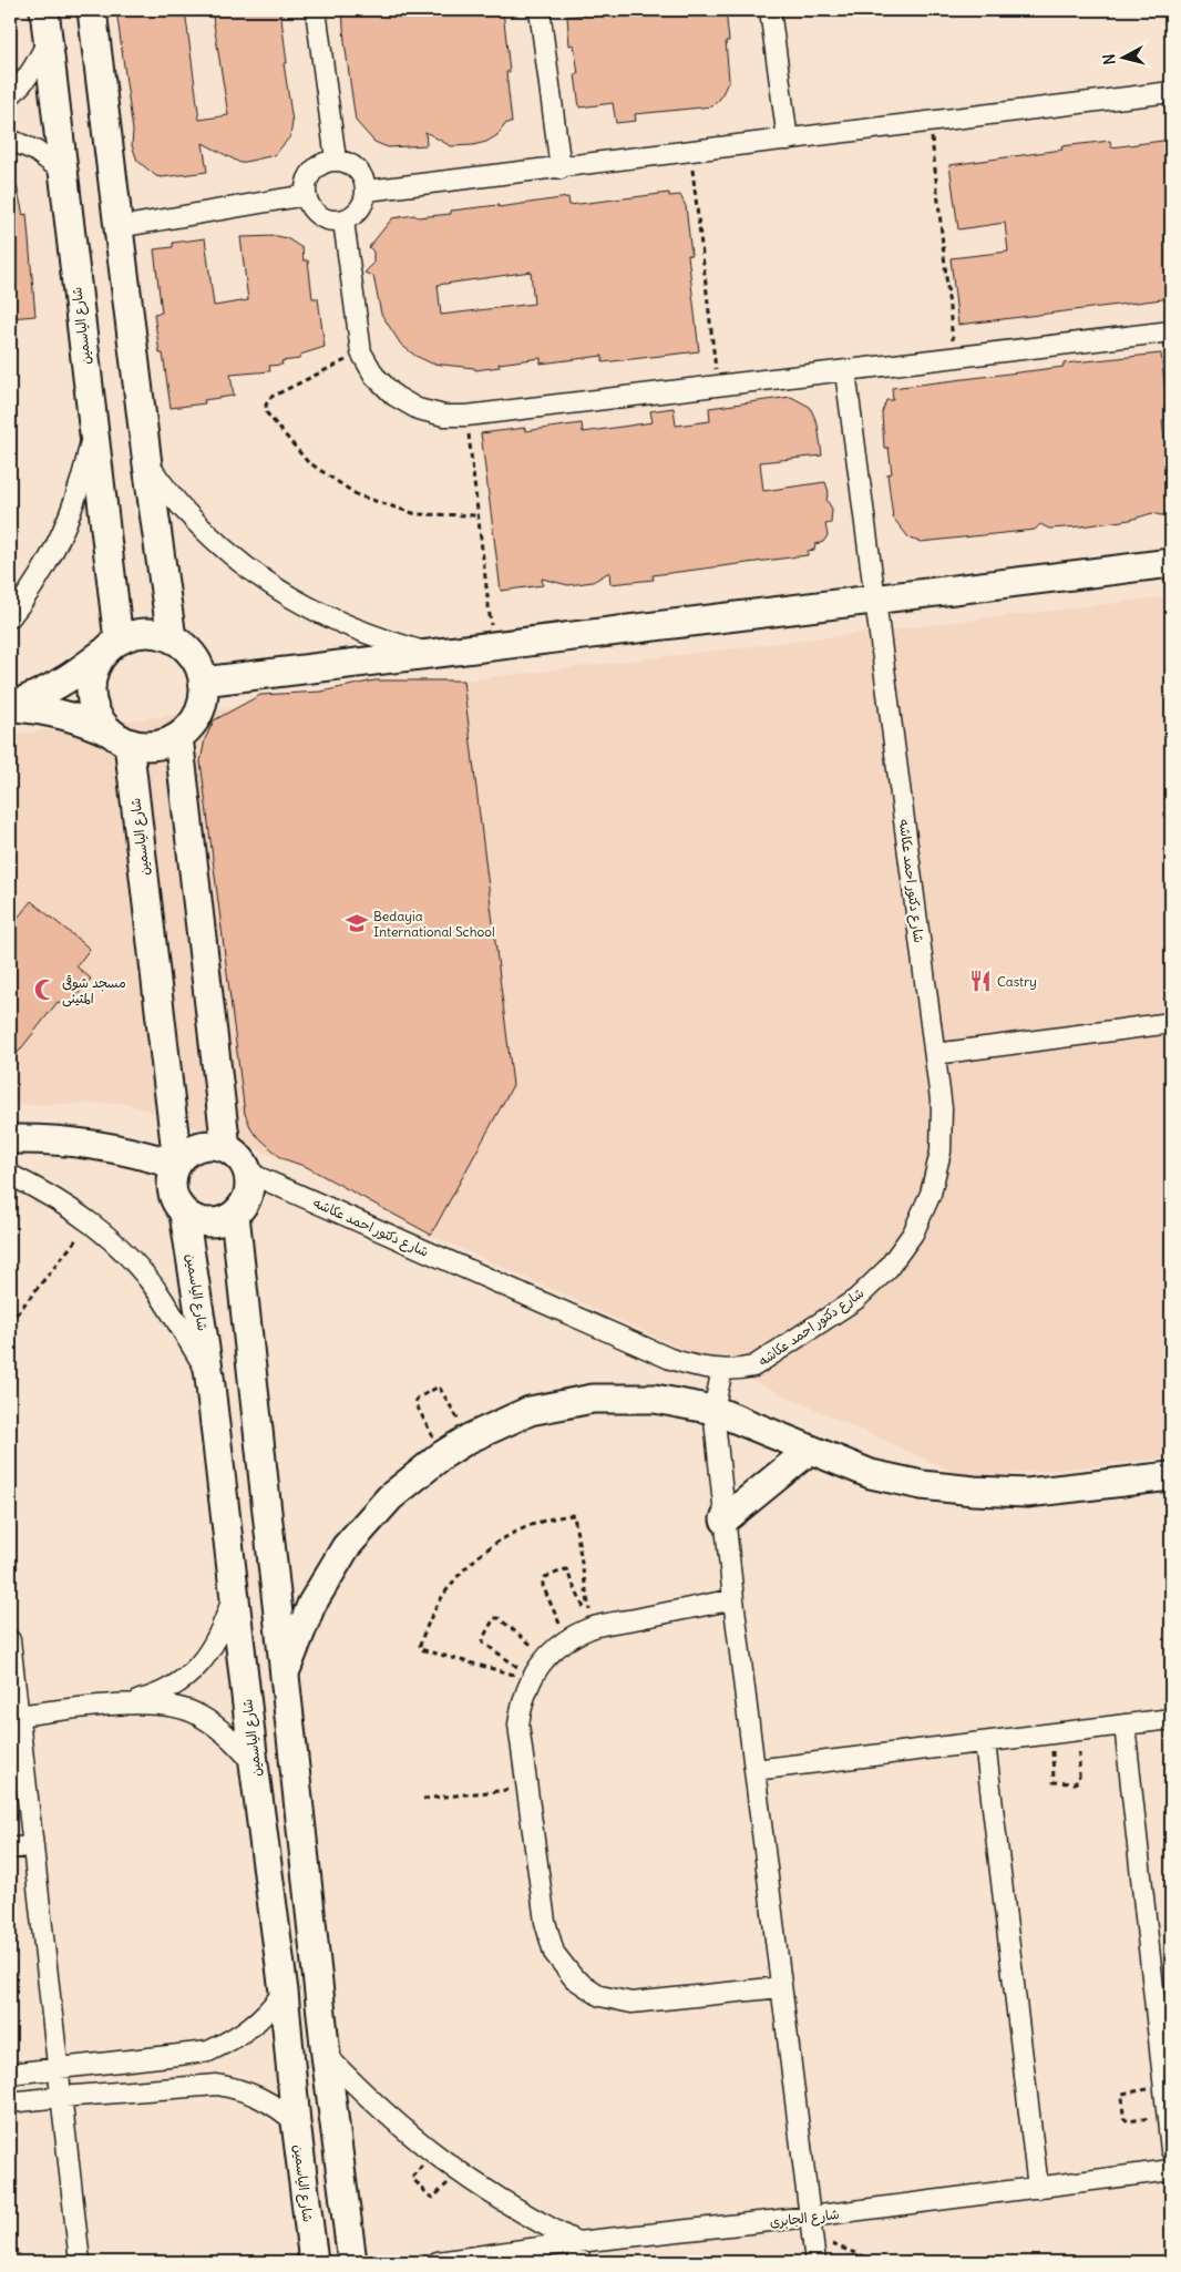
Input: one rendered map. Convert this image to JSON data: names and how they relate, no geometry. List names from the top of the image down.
{
  "streets": {
    "street": ["شارع الياسمين", "شارع دكتور احمد عكاشه", "شارع الجابرى"]
  },
  "crossings": [
    ["شارع الياسمين", "شارع دكتور احمد عكاشه"]
  ],
  "places": {
    "school or university": ["Bedayia International School"],
    "restaurant": ["Castry"],
    "mosque": ["مسجد شوقى المتينى"]
  },
  "north": "left"
}
